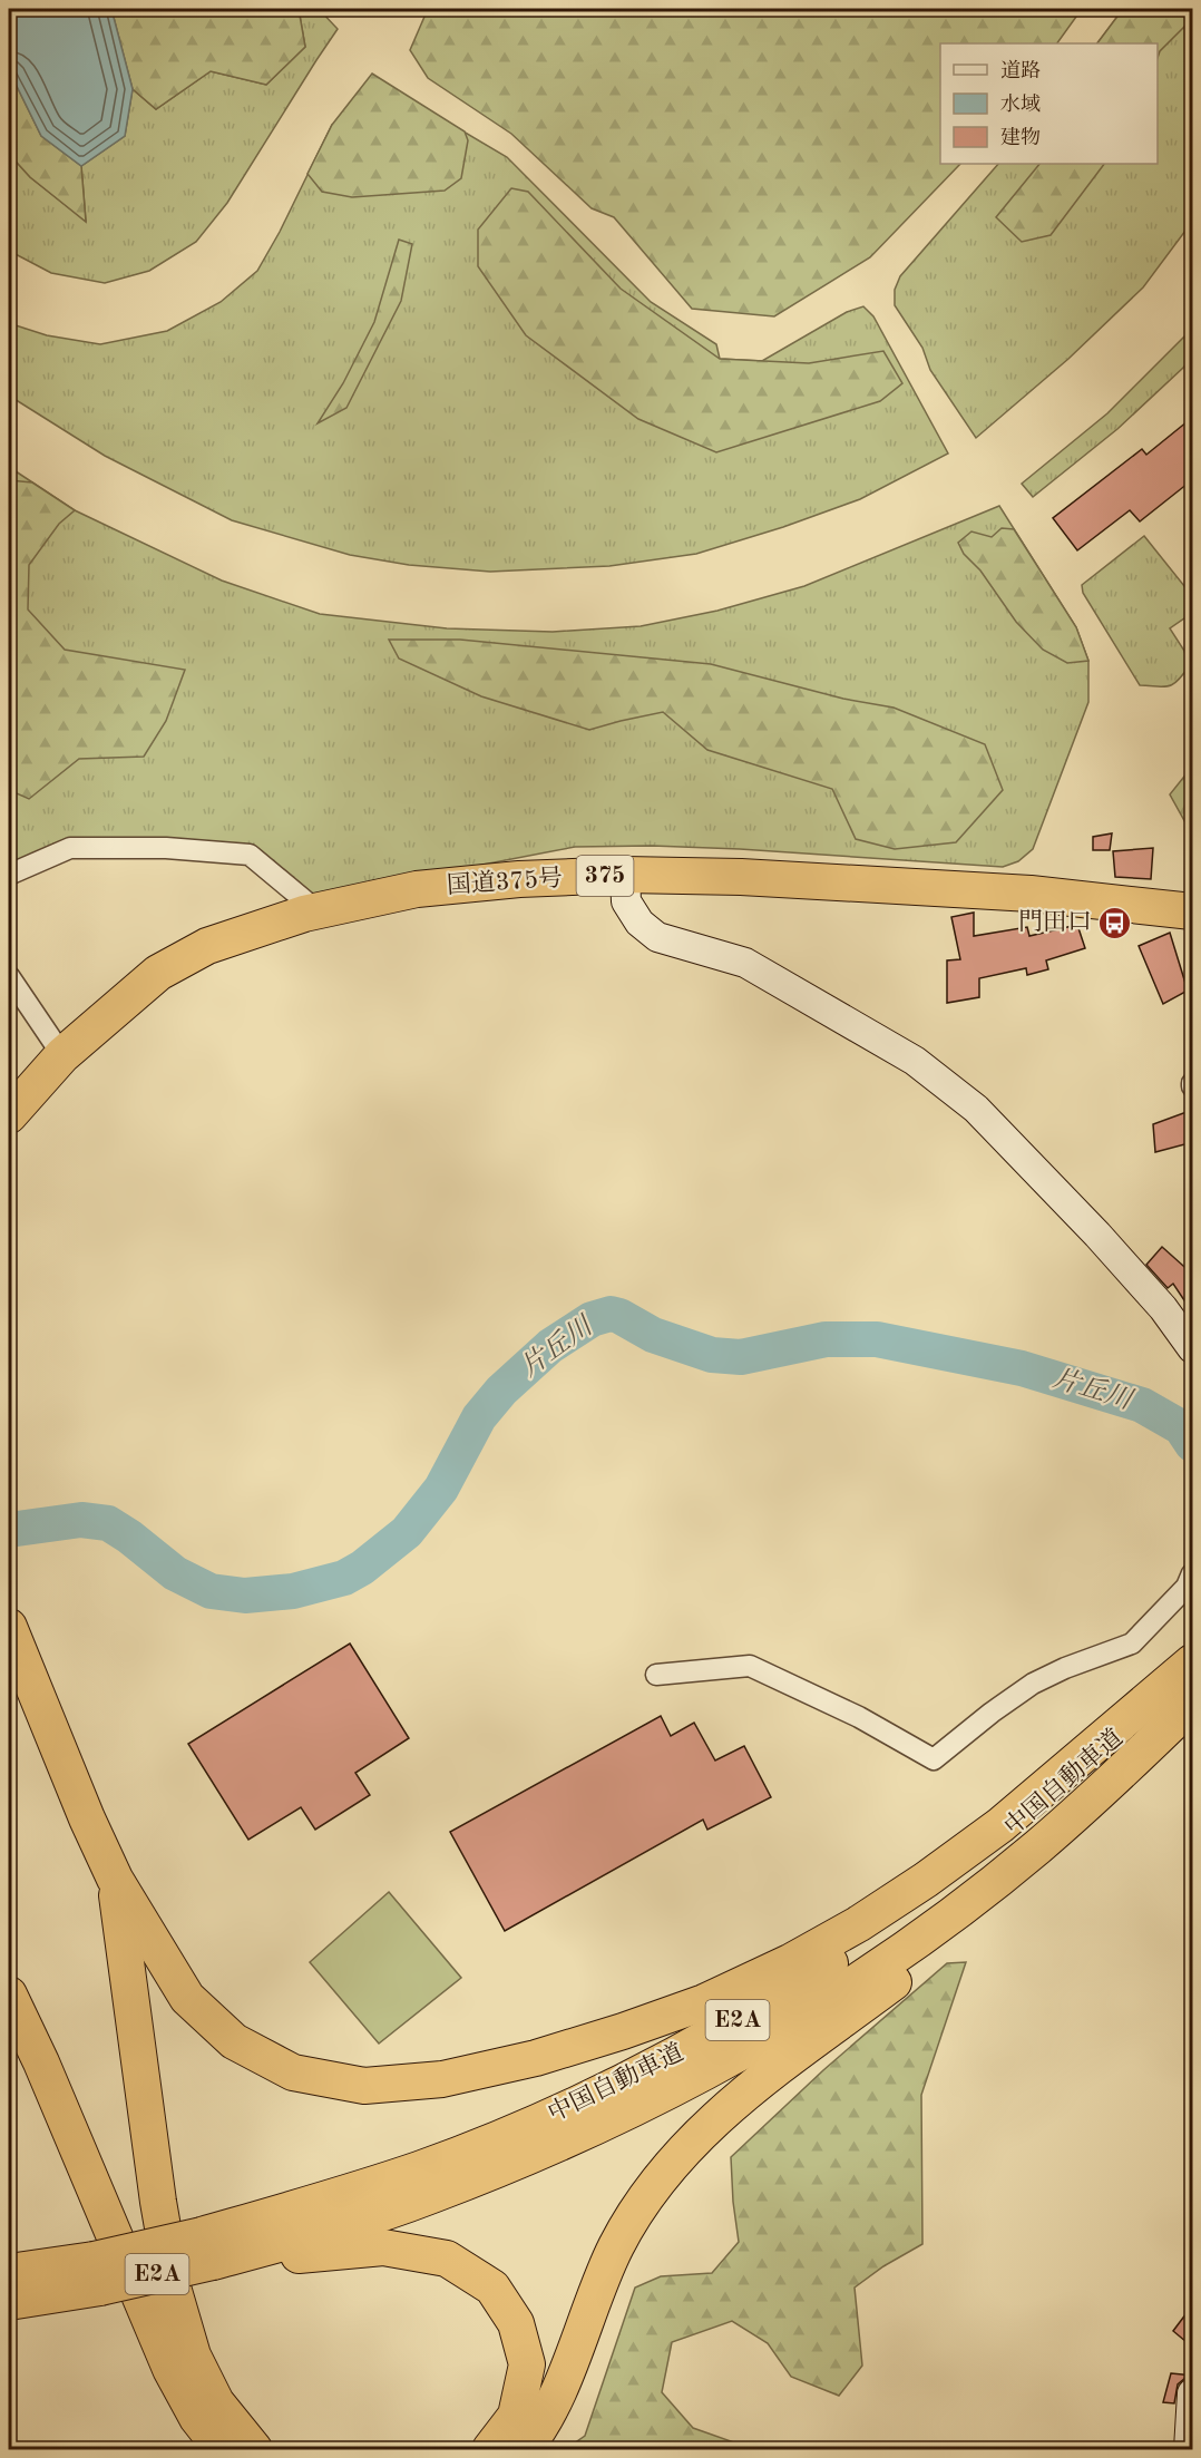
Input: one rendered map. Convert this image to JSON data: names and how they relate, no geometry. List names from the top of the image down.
{
  "streets": {
    "highway": [
      "375",
      "国道375号",
      "中国自動車道",
      "E2A"
    ]
  },
  "water": ["片丘川"],
  "places": {
    "bus stop": ["門田口"]
  },
  "legend": ["道路", "水域", "建物"]
}
